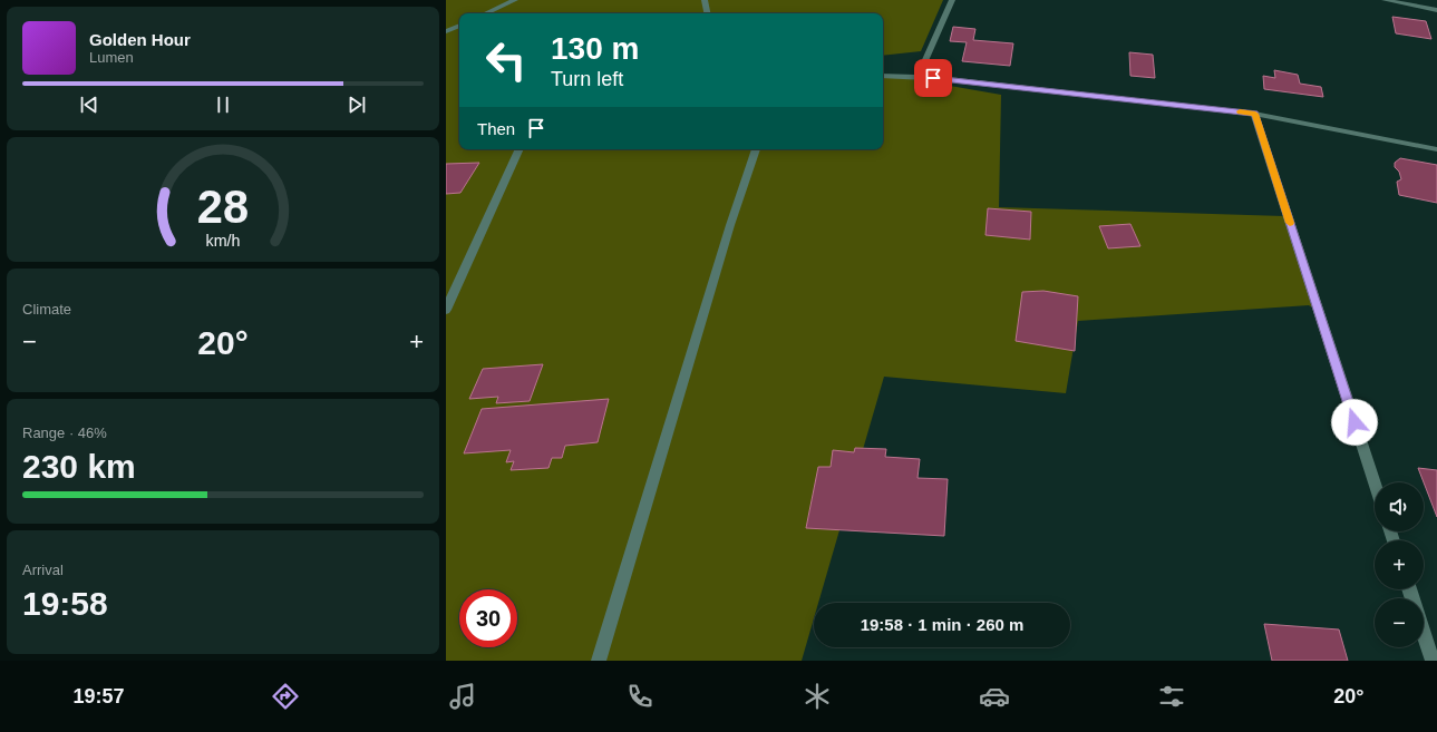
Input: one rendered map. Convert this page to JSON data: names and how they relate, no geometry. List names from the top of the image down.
{
  "page": {
    "turn": ["130 m", "Turn left"],
    "song": ["Golden Hour", "Lumen"],
    "then": "Then",
    "tile": [
      "Climate",
      ["Range · 46%", "230 km"],
      ["Arrival", "19:58"]
    ],
    "heat": ["−", "20°", "+"],
    "map_buttons": ["+", "−"],
    "limit": "30",
    "trip": "19:58 · 1 min · 260 m",
    "tabs": ["19:57", "20°"],
    "gauge": ["28", "km/h"]
  }
}
